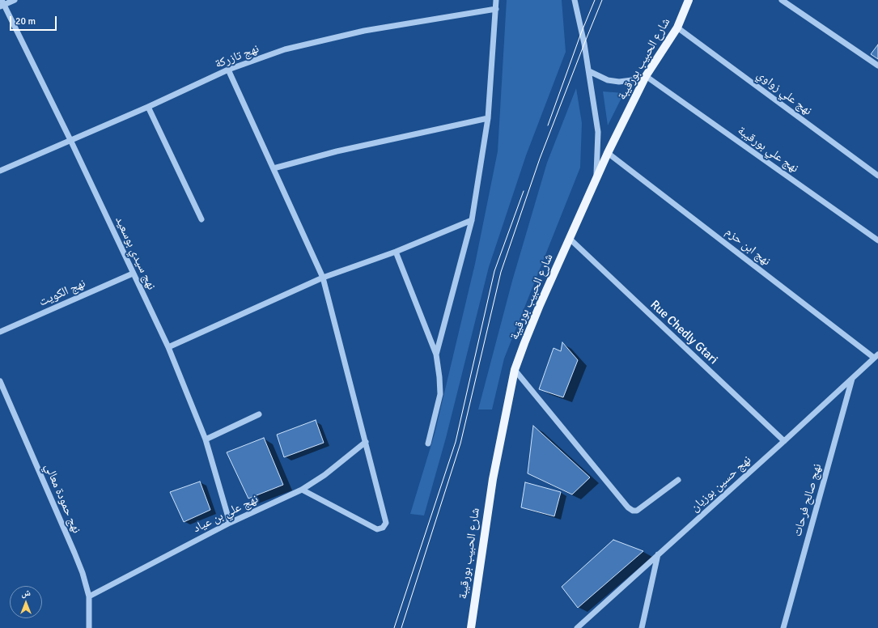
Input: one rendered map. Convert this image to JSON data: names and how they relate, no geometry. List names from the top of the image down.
{
  "streets": {
    "main road": ["شارع الحبيب بورقيبة"],
    "street": [
      "نهج تازركة",
      "نهج علي زواوي",
      "نهج علي بورقيبة",
      "نهج ابن حزم",
      "نهج سيدي بوسعيد",
      "نهج الكويت",
      "Rue Chedly Gtari",
      "نهج حسين بوزيان",
      "نهج حمودة معالي",
      "نهج صالح فرحات",
      "نهج علي بن عياد"
    ]
  },
  "crossings": [
    ["نهج تازركة", "نهج سيدي بوسعيد"],
    ["شارع الحبيب بورقيبة", "نهج علي زواوي"],
    ["شارع الحبيب بورقيبة", "نهج علي بورقيبة"],
    ["شارع الحبيب بورقيبة", "نهج ابن حزم"],
    ["شارع الحبيب بورقيبة", "Rue Chedly Gtari"],
    ["نهج ابن حزم", "نهج حسين بوزيان"],
    ["نهج سيدي بوسعيد", "نهج الكويت"],
    ["نهج سيدي بوسعيد", "نهج علي بن عياد"],
    ["Rue Chedly Gtari", "نهج حسين بوزيان"],
    ["نهج حسين بوزيان", "نهج صالح فرحات"],
    ["نهج حمودة معالي", "نهج علي بن عياد"]
  ],
  "scale_bar": "20 m",
  "north": "top"
}
